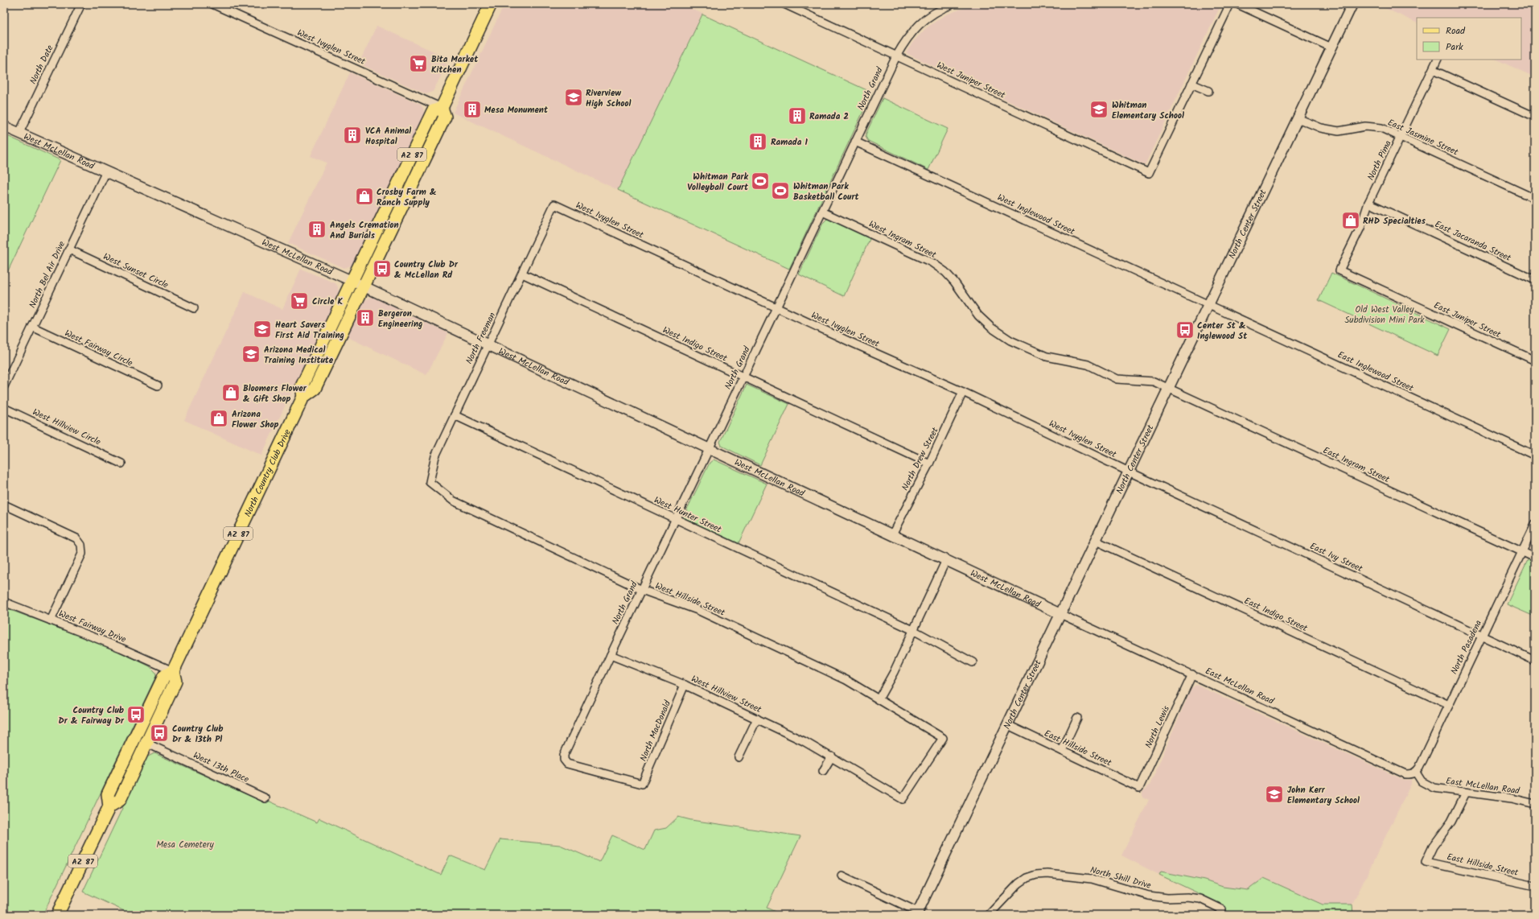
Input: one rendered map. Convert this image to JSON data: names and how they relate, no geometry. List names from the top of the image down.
{
  "streets": {
    "main road": ["AZ 87", "North Country Club Drive"],
    "street": [
      "West Ivyglen Street",
      "North Date",
      "West Juniper Street",
      "North Grand",
      "East Jasmine Street",
      "West McLellan Road",
      "North Pima",
      "West Inglewood Street",
      "North Center Street",
      "West Ingram Street",
      "East Jacaranda Street",
      "West Sunset Circle",
      "North Bel Air Drive",
      "East Juniper Street",
      "North Freeman",
      "West Indigo Street",
      "West Fairway Circle",
      "East Inglewood Street",
      "West Hillview Circle",
      "North Drew Street",
      "East Ingram Street",
      "West Hunter Street",
      "East Ivy Street",
      "West Hillside Street",
      "East Indigo Street",
      "West Fairway Drive",
      "North Pasadena",
      "East McLellan Road",
      "West Hillview Street",
      "North Lewis",
      "North MacDonald",
      "East Hillside Street",
      "West 13th Place",
      "North Shill Drive"
    ]
  },
  "crossings": [
    ["West Ivyglen Street", "North Grand"],
    ["West Ivyglen Street", "North Center Street"],
    ["West Ivyglen Street", "North Freeman"],
    ["West Ivyglen Street", "North Drew Street"],
    ["West Ivyglen Street", "North Country Club Drive"],
    ["West Ivyglen Street", "East Ivy Street"],
    ["North Date", "West McLellan Road"],
    ["West Juniper Street", "North Grand"],
    ["North Grand", "West McLellan Road"],
    ["North Grand", "West Inglewood Street"],
    ["North Grand", "West Ingram Street"],
    ["North Grand", "West Indigo Street"],
    ["North Grand", "West Hunter Street"],
    ["North Grand", "West Hillside Street"],
    ["North Grand", "West Hillview Street"],
    ["North Grand", "North MacDonald"],
    ["East Jasmine Street", "North Pima"],
    ["East Jasmine Street", "North Center Street"],
    ["West McLellan Road", "North Center Street"],
    ["West McLellan Road", "North Bel Air Drive"],
    ["West McLellan Road", "North Freeman"],
    ["West McLellan Road", "North Drew Street"],
    ["West McLellan Road", "North Country Club Drive"],
    ["West McLellan Road", "East McLellan Road"],
    ["North Pima", "East Jacaranda Street"],
    ["North Pima", "East Juniper Street"],
    ["West Inglewood Street", "North Center Street"],
    ["West Inglewood Street", "East Inglewood Street"],
    ["North Center Street", "West Ingram Street"],
    ["North Center Street", "East Inglewood Street"],
    ["North Center Street", "East Ingram Street"],
    ["North Center Street", "East Ivy Street"],
    ["North Center Street", "East Indigo Street"],
    ["North Center Street", "East McLellan Road"],
    ["North Center Street", "East Hillside Street"],
    ["West Ingram Street", "East Ingram Street"],
    ["West Sunset Circle", "North Bel Air Drive"],
    ["North Bel Air Drive", "West Fairway Circle"],
    ["North Freeman", "West Indigo Street"],
    ["North Freeman", "West Hunter Street"],
    ["North Freeman", "West Hillside Street"],
    ["West Indigo Street", "North Drew Street"],
    ["East Ingram Street", "North Pasadena"],
    ["North Country Club Drive", "West Fairway Drive"],
    ["North Country Club Drive", "West 13th Place"],
    ["East Ivy Street", "North Pasadena"],
    ["West Hillside Street", "West Hillview Street"],
    ["East Indigo Street", "North Pasadena"],
    ["North Pasadena", "East McLellan Road"],
    ["East McLellan Road", "North Lewis"],
    ["East McLellan Road", "East Hillside Street"],
    ["West Hillview Street", "North MacDonald"],
    ["North Lewis", "East Hillside Street"]
  ],
  "parks": ["Old West Valley Subdivision Mini Park", "Mesa Cemetery"],
  "places": {
    "supermarket": ["Bita Market Kitchen", "Circle K"],
    "school or university": [
      "Riverview High School",
      "Whitman Elementary School",
      "Heart Savers First Aid Training",
      "Arizona Medical Training Institute",
      "John Kerr Elementary School"
    ],
    "building": [
      "Mesa Monument",
      "Ramada 2",
      "VCA Animal Hospital",
      "Ramada 1",
      "Angels Cremation And Burials",
      "Bergeron Engineering"
    ],
    "sports": ["Whitman Park Volleyball Court", "Whitman Park Basketball Court"],
    "shop": [
      "Crosby Farm & Ranch Supply",
      "RHD Specialties",
      "Bloomers Flower & Gift Shop",
      "Arizona Flower Shop"
    ],
    "bus stop": [
      "Country Club Dr & McLellan Rd",
      "Center St & Inglewood St",
      "Country Club Dr & Fairway Dr",
      "Country Club Dr & 13th Pl"
    ]
  },
  "legend": ["Road", "Park"]
}
